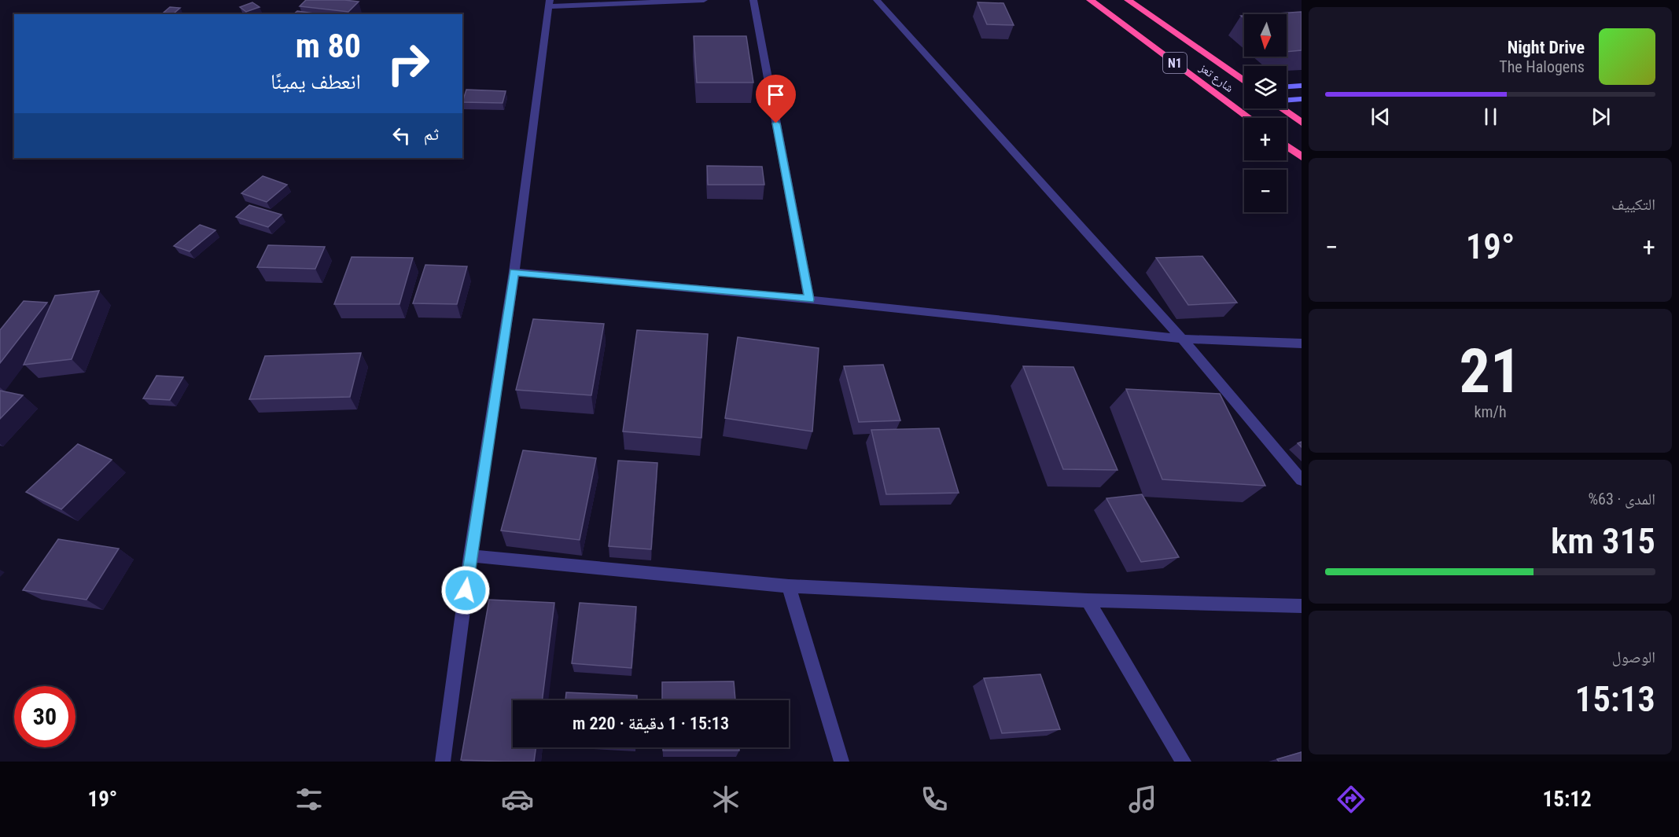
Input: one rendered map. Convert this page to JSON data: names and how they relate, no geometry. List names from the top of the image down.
{
  "streets": {
    "highway": ["N1", "شارع تعز"]
  },
  "north": "bottom",
  "page": {
    "map_buttons": ["+", "−"],
    "turn": ["80 m", "انعطف يمينًا"],
    "song": ["Night Drive", "The Halogens"],
    "then": "ثم",
    "tile": [
      "التكييف",
      ["21", "km/h"],
      ["المدى · 63%", "315 km"],
      ["الوصول", "15:13"]
    ],
    "heat": ["−", "19°", "+"],
    "limit": "30",
    "trip": "15:13 · 1 دقيقة · 220 m",
    "tabs": ["15:12", "19°"]
  }
}
